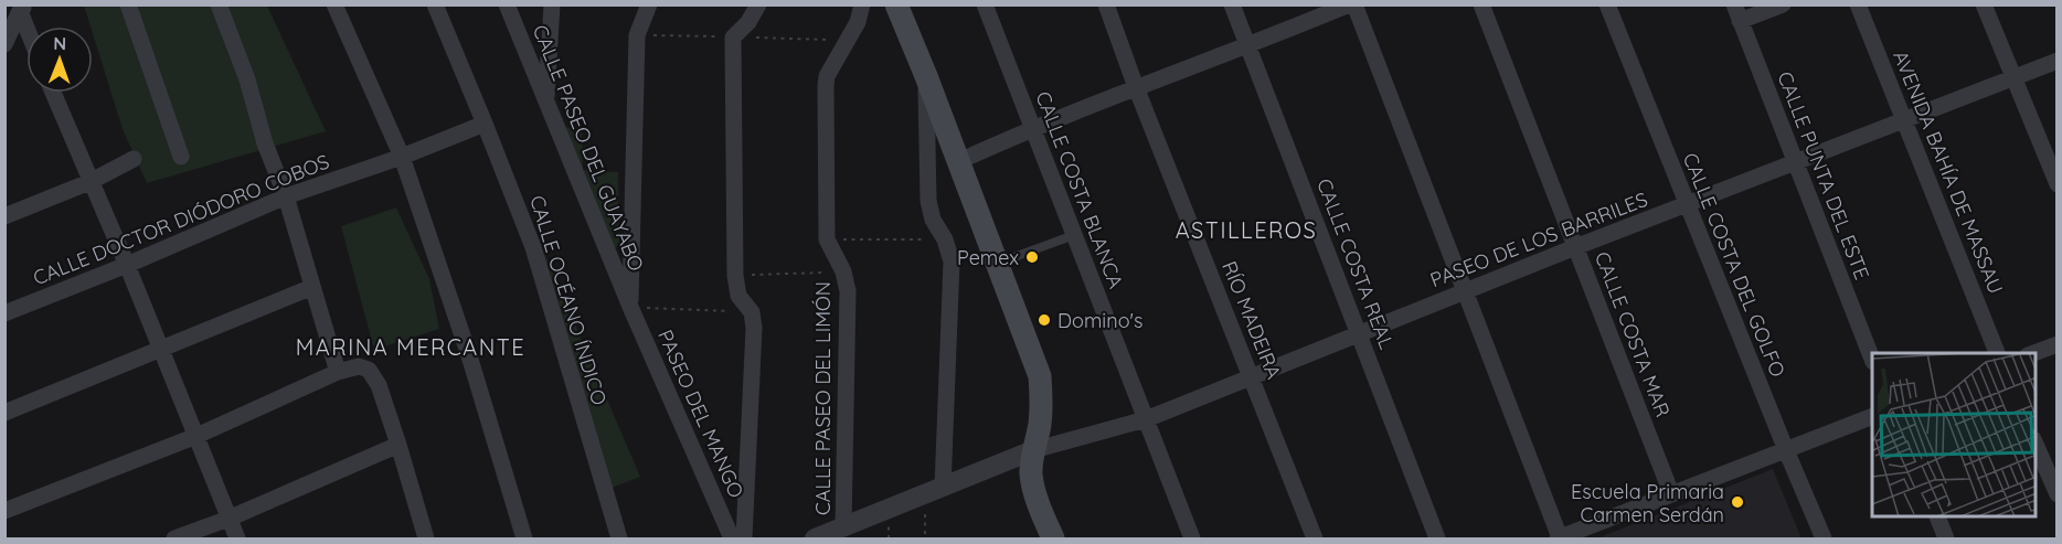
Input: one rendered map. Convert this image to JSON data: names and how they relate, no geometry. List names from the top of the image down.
{
  "streets": {
    "street": [
      "CALLE PASEO DEL GUAYABO",
      "AVENIDA BAHÍA DE MASSAU",
      "CALLE PUNTA DEL ESTE",
      "CALLE COSTA BLANCA",
      "CALLE DOCTOR DIÓDORO COBOS",
      "PASEO DE LOS BARRILES",
      "CALLE COSTA REAL",
      "CALLE COSTA DEL GOLFO",
      "CALLE OCÉANO ÍNDICO",
      "RÍO MADEIRA",
      "CALLE COSTA MAR",
      "CALLE PASEO DEL LIMÓN",
      "PASEO DEL MANGO"
    ]
  },
  "crossings": [
    ["CALLE PASEO DEL GUAYABO", "PASEO DEL MANGO"],
    ["AVENIDA BAHÍA DE MASSAU", "PASEO DE LOS BARRILES"],
    ["CALLE PUNTA DEL ESTE", "PASEO DE LOS BARRILES"],
    ["CALLE COSTA BLANCA", "PASEO DE LOS BARRILES"],
    ["CALLE DOCTOR DIÓDORO COBOS", "CALLE OCÉANO ÍNDICO"],
    ["PASEO DE LOS BARRILES", "CALLE COSTA REAL"],
    ["PASEO DE LOS BARRILES", "CALLE COSTA DEL GOLFO"],
    ["PASEO DE LOS BARRILES", "RÍO MADEIRA"],
    ["PASEO DE LOS BARRILES", "CALLE COSTA MAR"]
  ],
  "districts": ["ASTILLEROS", "MARINA MERCANTE"],
  "places": ["Pemex", "Domino's", "Escuela Primaria Carmen Serdán"],
  "north": "top"
}
